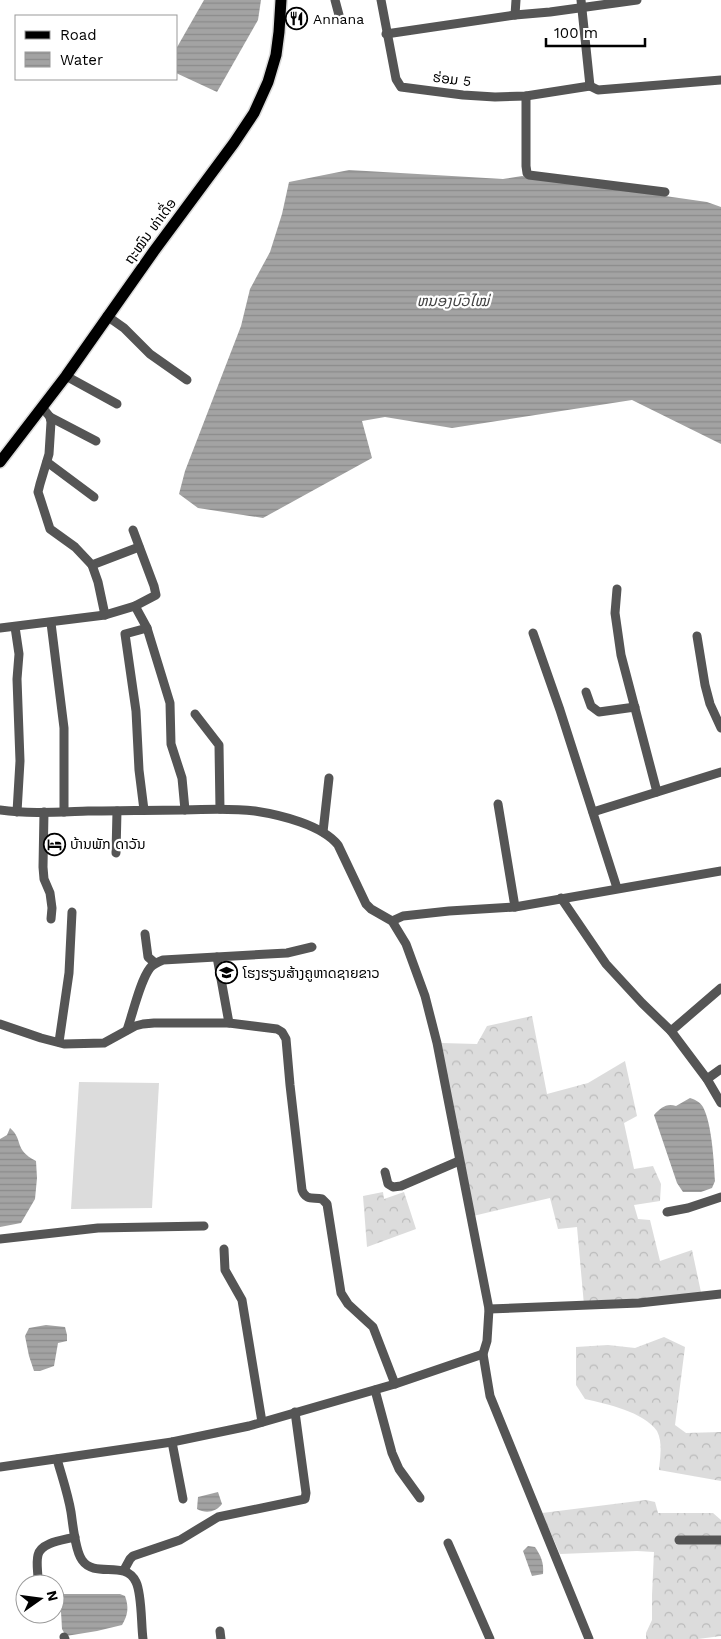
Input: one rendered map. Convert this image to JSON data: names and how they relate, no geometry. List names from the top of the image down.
{
  "streets": {
    "main road": ["ຖະໝົນ ທ່າເດື່ອ"],
    "street": ["ຮ່ອມ 5"]
  },
  "water": ["ຫນອງບົວໄໝ່"],
  "places": {
    "restaurant": ["Annana"],
    "hotel": ["ບ້ານພັກ ດາວັນ"],
    "school or university": ["ໂຮງຮຽນສ້າງຄູຫາດຊາຍຂາວ"]
  },
  "legend": ["Road", "Water"],
  "scale_bar": "100 m",
  "north": "right"
}
